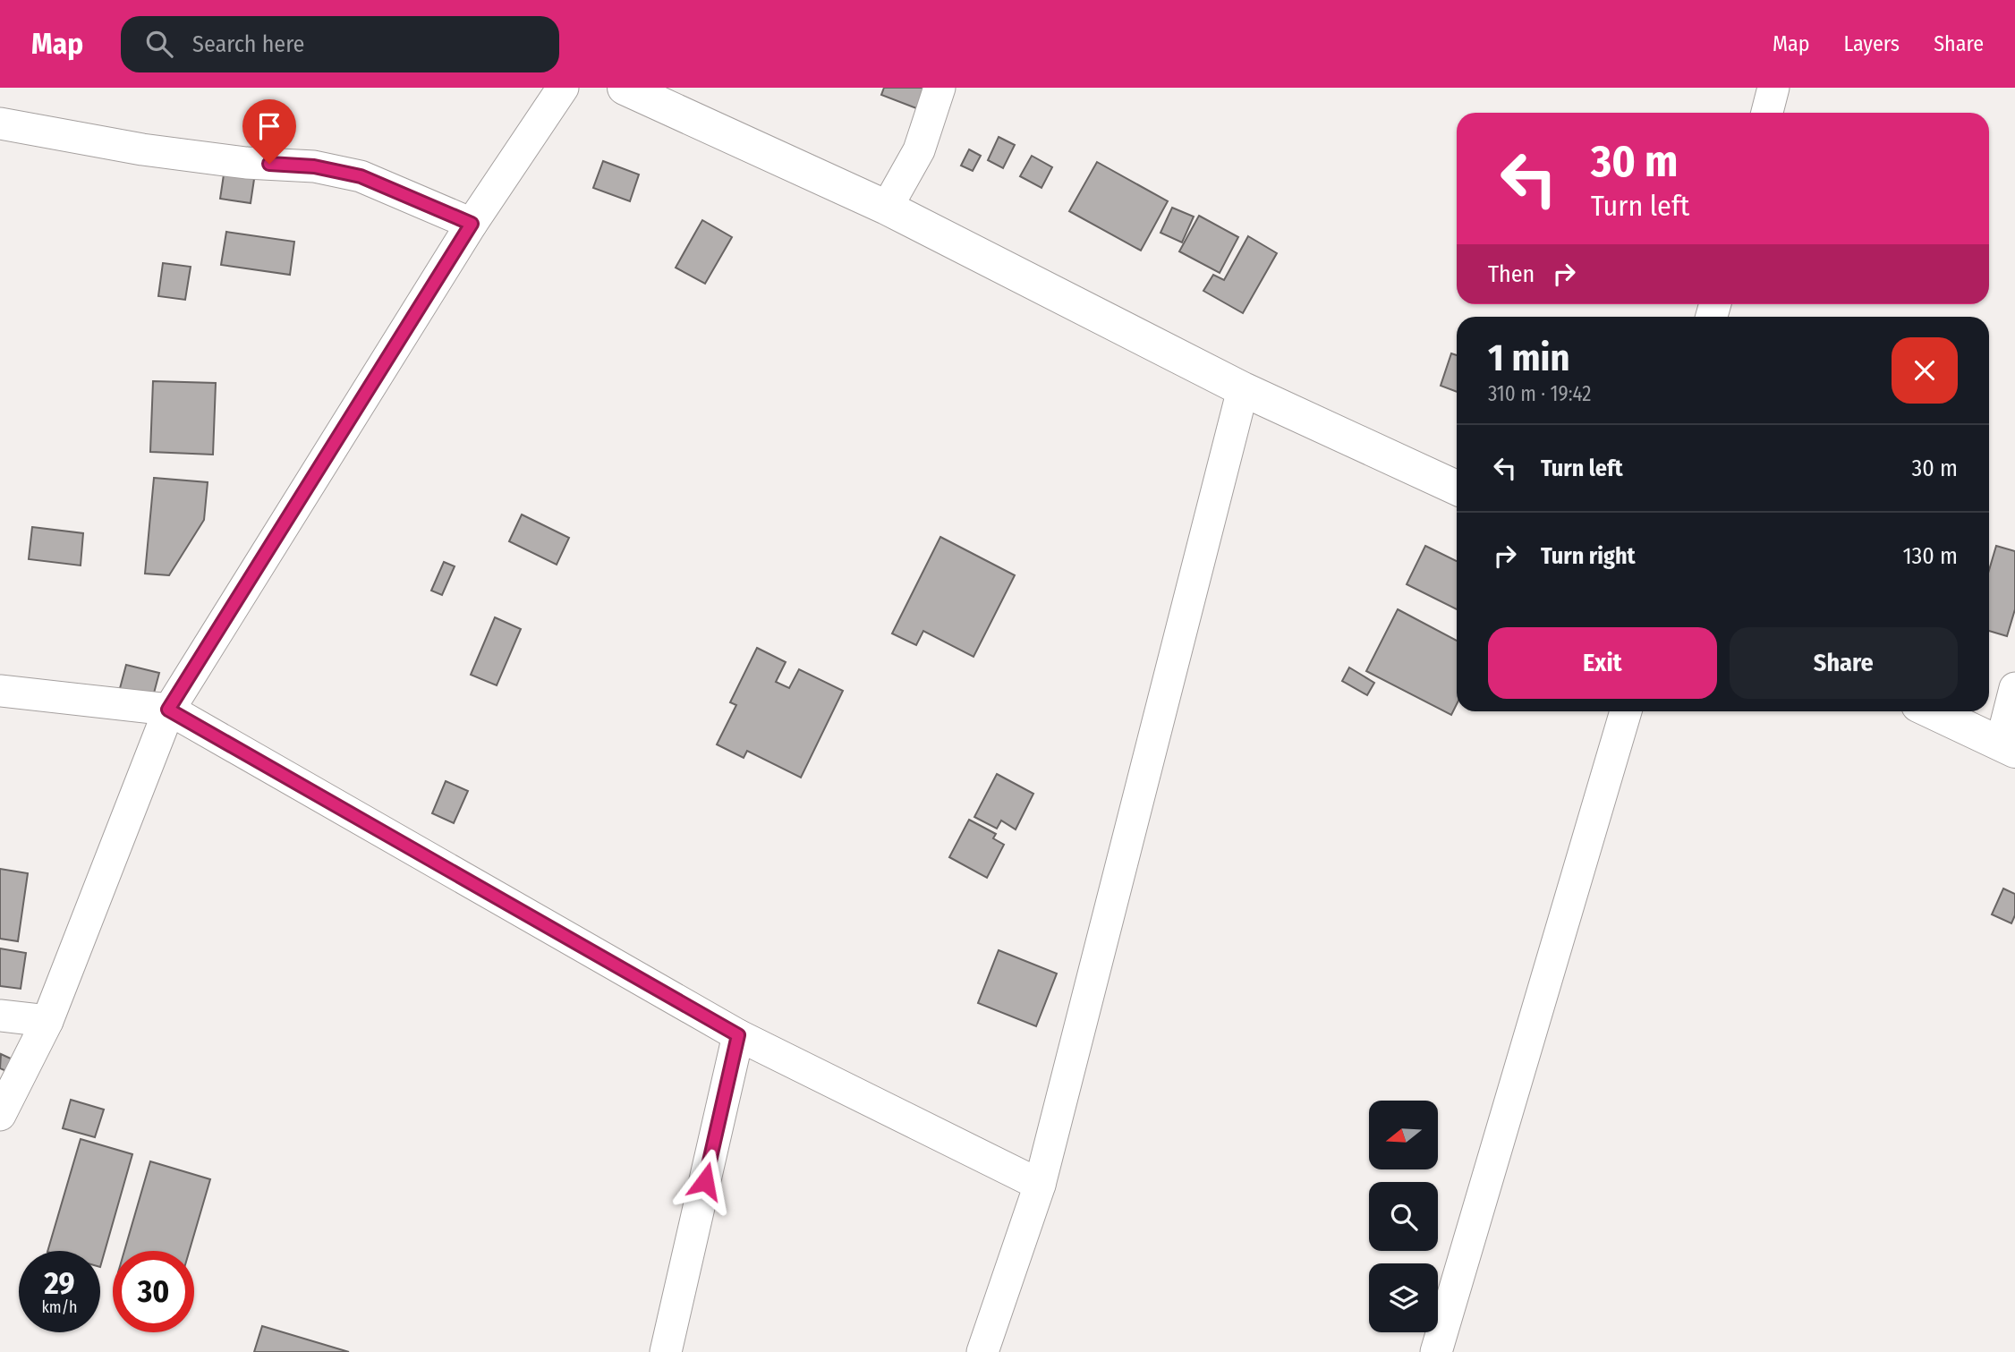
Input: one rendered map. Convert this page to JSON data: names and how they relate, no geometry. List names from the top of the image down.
{
  "north": "left",
  "page": {
    "header": "Map",
    "search": "Search here",
    "nav": ["Map", "Layers", "Share"],
    "turn": ["30 m", "Turn left"],
    "then": "Then",
    "heading": ["1 min", "310 m · 19:42"],
    "list": [
      {
        "name": "Turn left",
        "value": "30 m"
      },
      {
        "name": "Turn right",
        "value": "130 m"
      }
    ],
    "buttons": ["Exit", "Share"],
    "speed": "29 km/h",
    "limit": "30"
  }
}
